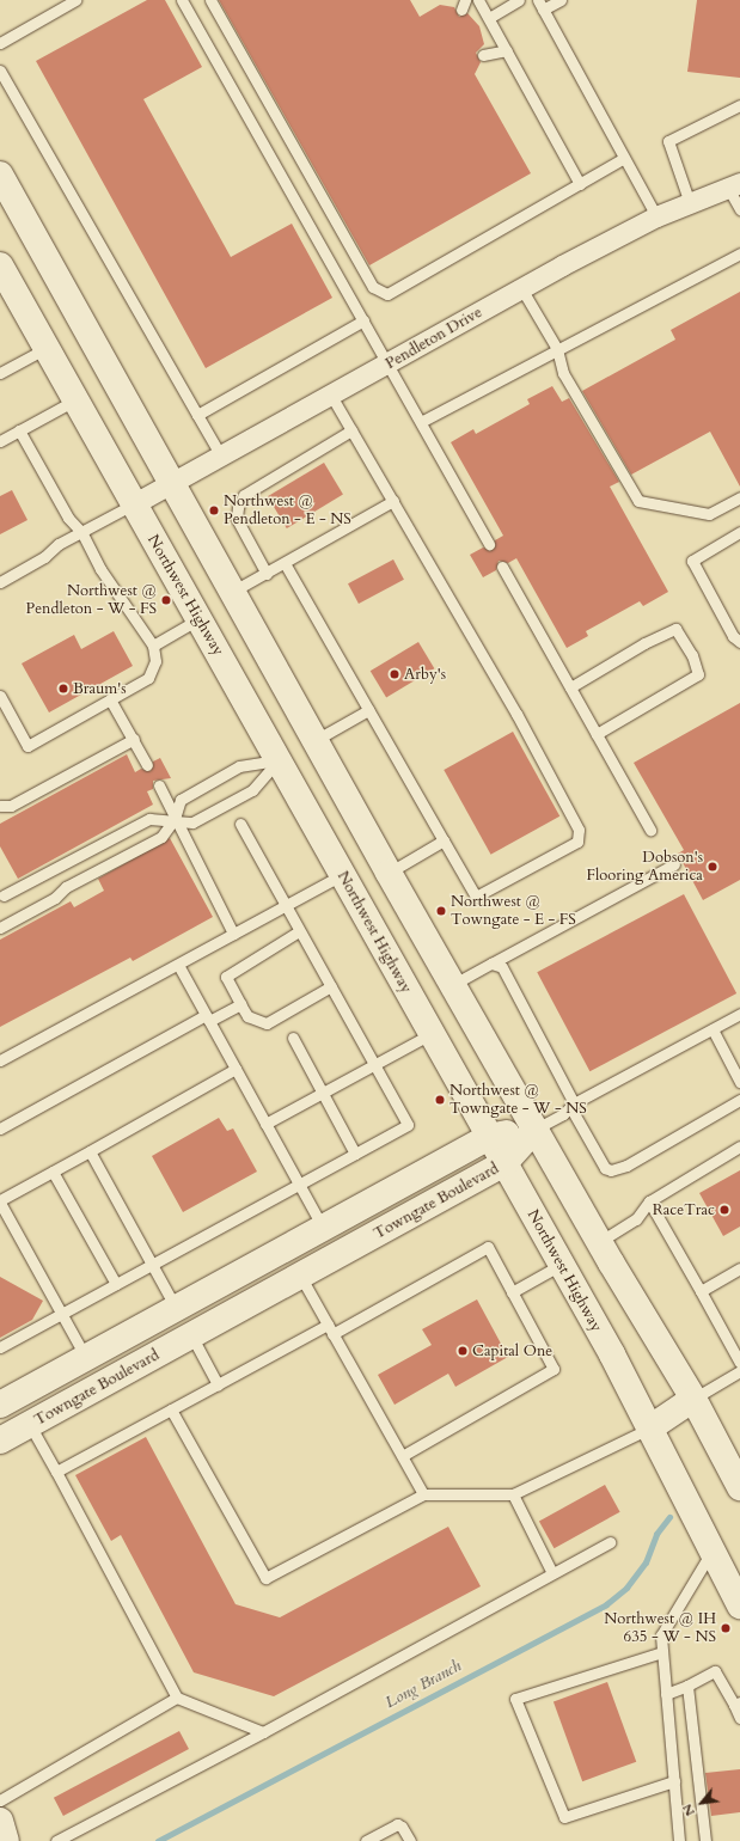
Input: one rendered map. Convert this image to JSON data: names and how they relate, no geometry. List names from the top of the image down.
{
  "streets": {
    "main road": ["Northwest Highway", "Towngate Boulevard"],
    "street": ["Pendleton Drive"]
  },
  "crossings": [
    ["Pendleton Drive", "Northwest Highway"],
    ["Northwest Highway", "Towngate Boulevard"]
  ],
  "water": ["Long Branch"],
  "places": [
    "Northwest @ Pendleton - E - NS",
    "Northwest @ Pendleton - W - FS",
    "Arby's",
    "Braum's",
    "Dobson's Flooring America",
    "Northwest @ Towngate - E - FS",
    "Northwest @ Towngate - W - NS",
    "RaceTrac",
    "Capital One",
    "Northwest @ IH 635 - W - NS"
  ],
  "north": "bottom left"
}
